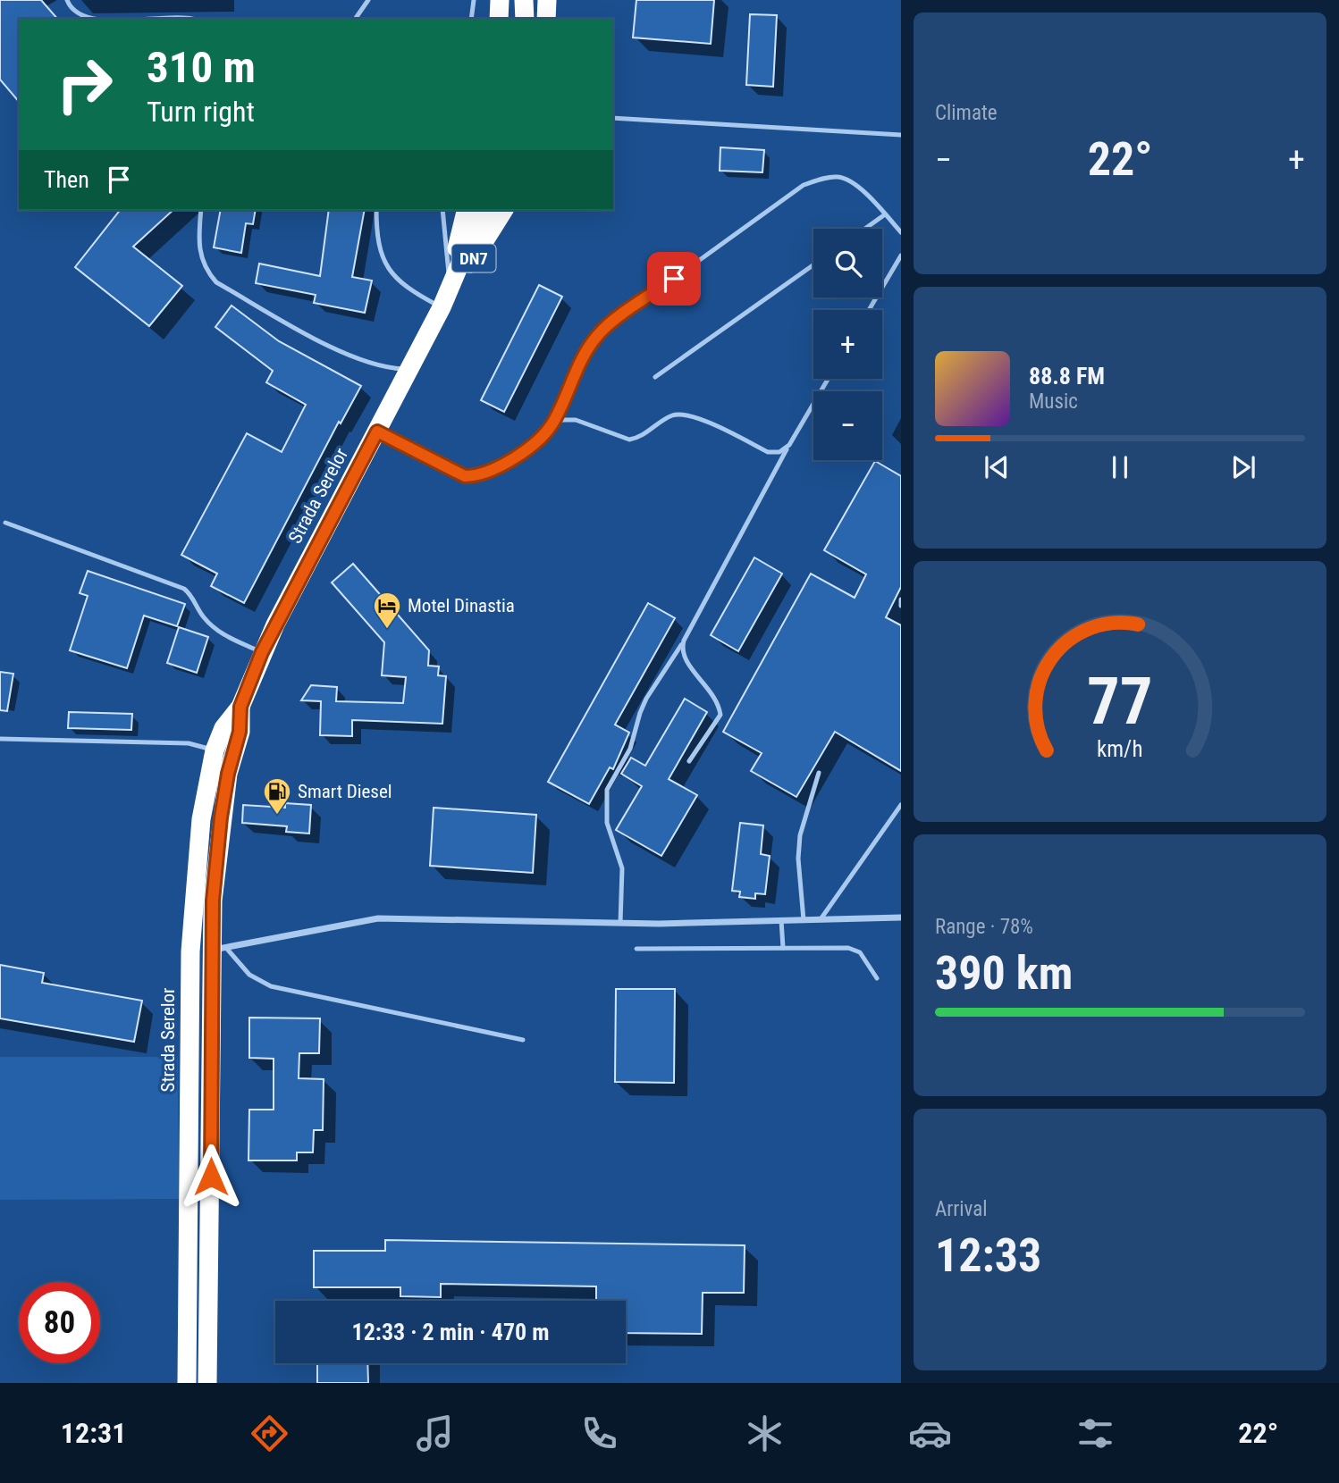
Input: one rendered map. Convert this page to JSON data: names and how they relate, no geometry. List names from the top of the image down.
{
  "streets": {
    "highway": ["DN7", "Strada Serelor"]
  },
  "crossings": [
    ["DN7", "Strada Serelor"]
  ],
  "places": {
    "hotel": ["Motel Dinastia"],
    "fuel station": ["Smart Diesel"]
  },
  "page": {
    "tile": [
      "Climate",
      ["Range · 78%", "390 km"],
      ["Arrival", "12:33"]
    ],
    "turn": ["310 m", "Turn right"],
    "heat": ["−", "22°", "+"],
    "then": "Then",
    "map_buttons": ["+", "−"],
    "song": ["88.8 FM", "Music"],
    "limit": "80",
    "trip": "12:33 · 2 min · 470 m",
    "tabs": ["12:31", "22°"],
    "gauge": ["77", "km/h"]
  }
}
